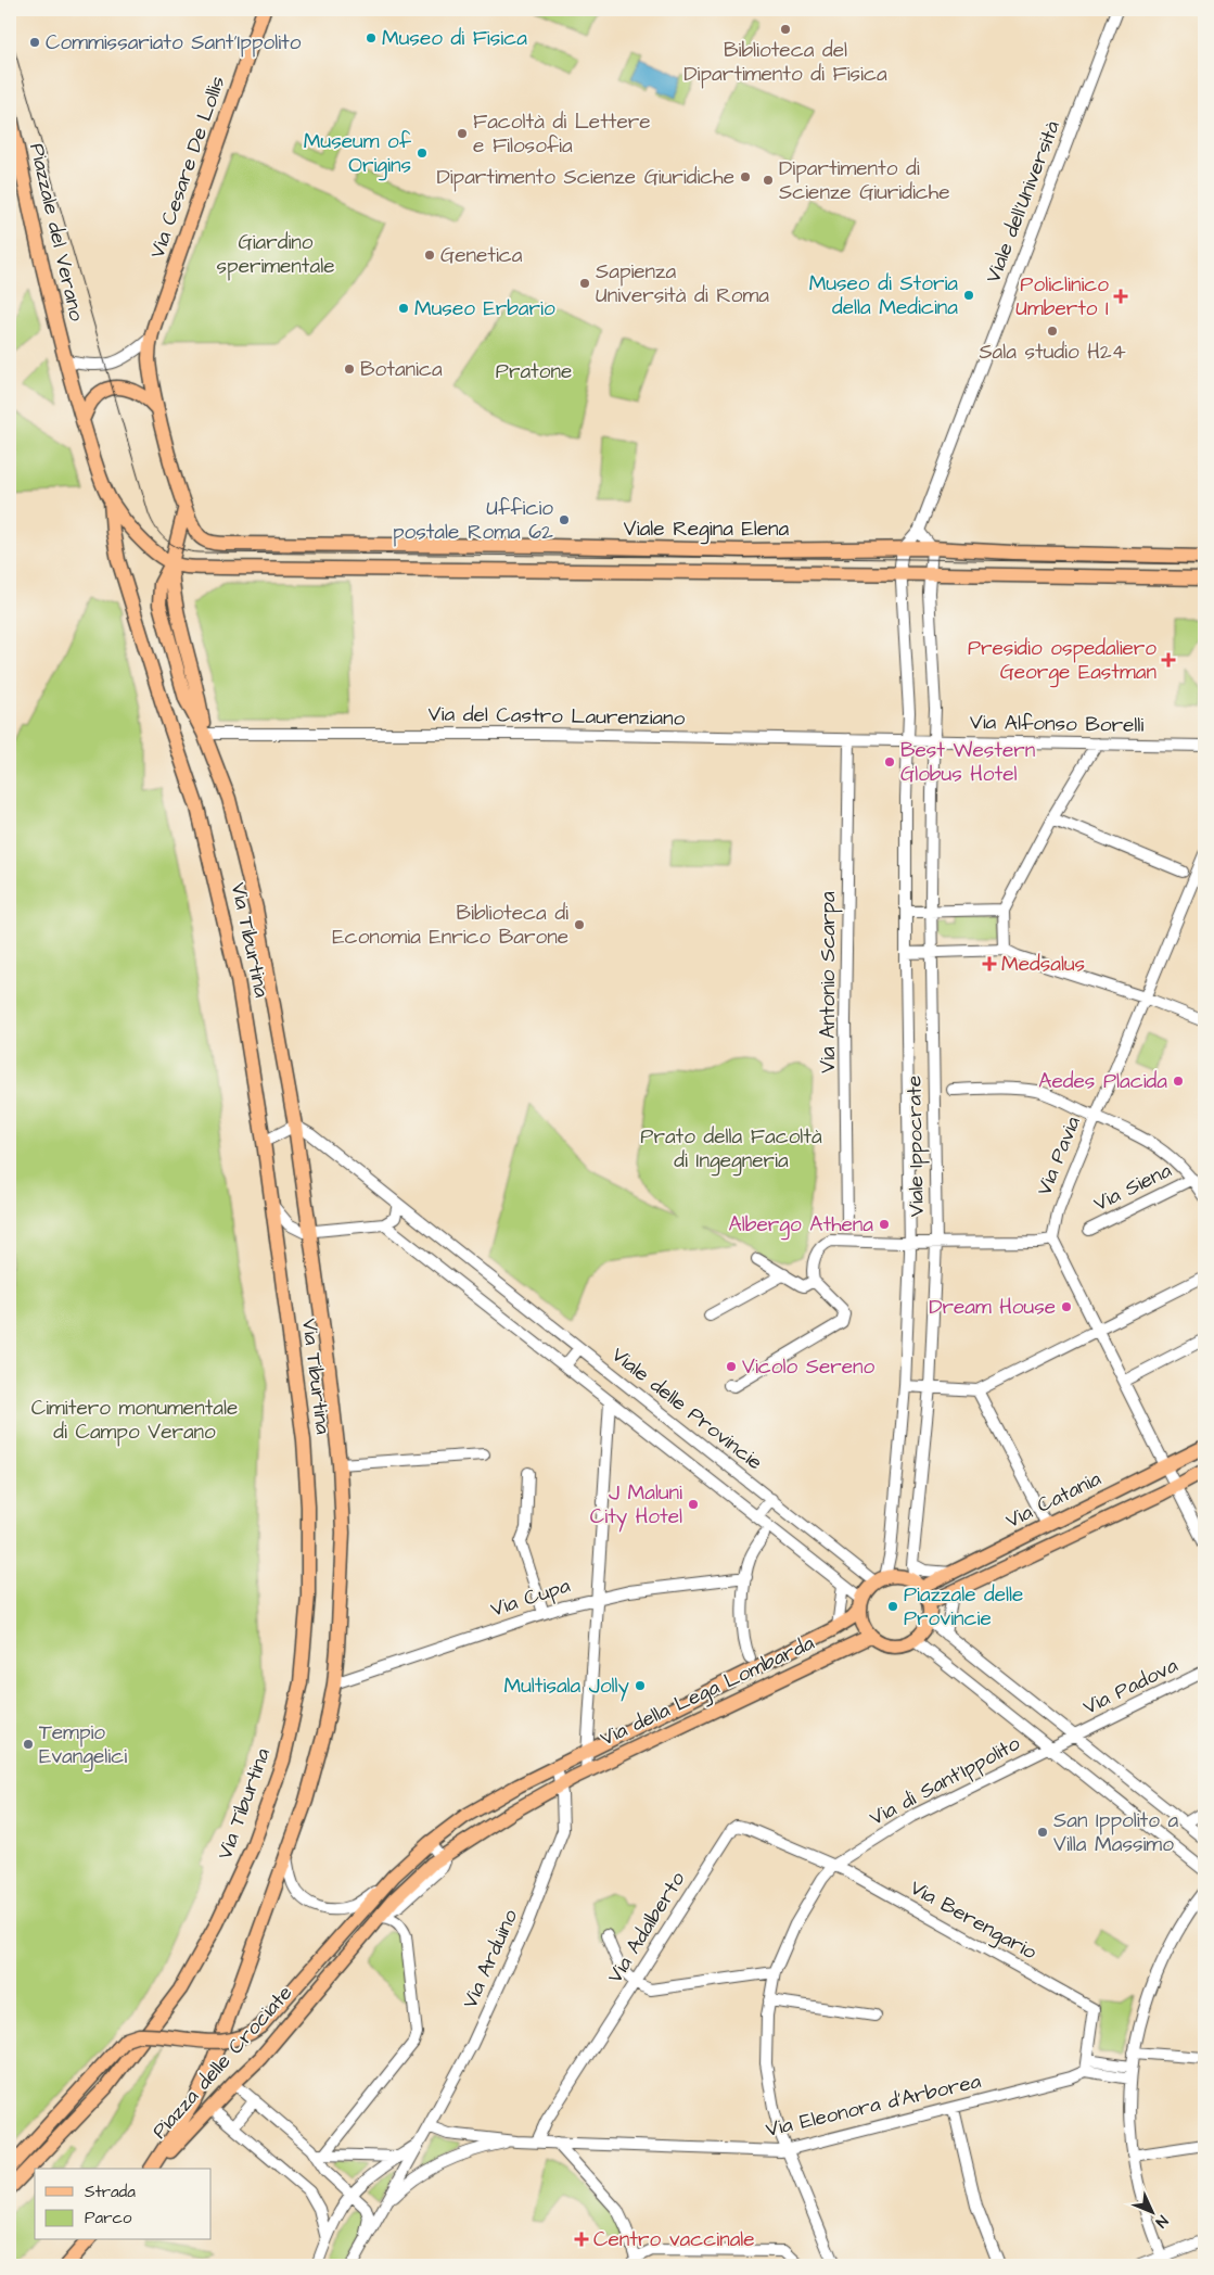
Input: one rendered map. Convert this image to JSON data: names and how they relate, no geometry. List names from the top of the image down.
{
  "streets": {
    "main road": [
      "Via Cesare De Lollis",
      "Piazzale del Verano",
      "Viale Regina Elena",
      "Via Tiburtina",
      "Via Catania",
      "Via della Lega Lombarda",
      "Piazza delle Crociate"
    ],
    "street": [
      "Viale dell'Università",
      "Via del Castro Laurenziano",
      "Via Alfonso Borelli",
      "Via Antonio Scarpa",
      "Viale Ippocrate",
      "Via Pavia",
      "Via Siena",
      "Viale delle Provincie",
      "Via Cupa",
      "Via Padova",
      "Via di Sant'Ippolito",
      "Via Berengario",
      "Via Adalberto",
      "Via Arduino",
      "Via Eleonora d'Arborea"
    ]
  },
  "crossings": [
    ["Viale dell'Università", "Viale Regina Elena"],
    ["Piazzale del Verano", "Viale Regina Elena"],
    ["Piazzale del Verano", "Via Tiburtina"],
    ["Viale Regina Elena", "Via Tiburtina"],
    ["Viale Regina Elena", "Viale Ippocrate"],
    ["Via del Castro Laurenziano", "Via Alfonso Borelli"],
    ["Via del Castro Laurenziano", "Via Tiburtina"],
    ["Via del Castro Laurenziano", "Via Antonio Scarpa"],
    ["Via del Castro Laurenziano", "Viale Ippocrate"],
    ["Via Alfonso Borelli", "Viale Ippocrate"],
    ["Via Tiburtina", "Viale delle Provincie"],
    ["Via Tiburtina", "Via Cupa"],
    ["Viale Ippocrate", "Viale delle Provincie"],
    ["Viale Ippocrate", "Via Catania"],
    ["Viale Ippocrate", "Via della Lega Lombarda"],
    ["Viale delle Provincie", "Via Catania"],
    ["Viale delle Provincie", "Via della Lega Lombarda"],
    ["Via Catania", "Via della Lega Lombarda"],
    ["Via della Lega Lombarda", "Via Arduino"],
    ["Via della Lega Lombarda", "Piazza delle Crociate"],
    ["Via di Sant'Ippolito", "Via Berengario"],
    ["Via di Sant'Ippolito", "Via Adalberto"],
    ["Via Berengario", "Via Adalberto"],
    ["Via Berengario", "Via Eleonora d'Arborea"],
    ["Via Adalberto", "Via Eleonora d'Arborea"]
  ],
  "parks": [
    "Giardino sperimentale",
    "Pratone",
    "Prato della Facoltà di Ingegneria",
    "Cimitero monumentale di Campo Verano"
  ],
  "places": {
    "other": [
      "Biblioteca del Dipartimento di Fisica",
      "Museo di Fisica",
      "Commissariato Sant'Ippolito",
      "Facoltà di Lettere e Filosofia",
      "Museum of Origins",
      "Dipartimento Scienze Giuridiche",
      "Dipartimento di Scienze Giuridiche",
      "Genetica",
      "Sapienza Università di Roma",
      "Museo di Storia della Medicina",
      "Museo Erbario",
      "Sala studio H24",
      "Botanica",
      "Ufficio postale Roma 62",
      "Best Western Globus Hotel",
      "Biblioteca di Economia Enrico Barone",
      "Aedes Placida",
      "Albergo Athena",
      "Dream House",
      "Vicolo Sereno",
      "J Maluni City Hotel",
      "Piazzale delle Provincie",
      "Multisala Jolly",
      "Tempio Evangelici",
      "San Ippolito a Villa Massimo"
    ],
    "health": [
      "Policlinico Umberto I",
      "Presidio ospedaliero George Eastman",
      "Medsalus",
      "Centro vaccinale"
    ]
  },
  "legend": ["Strada", "Parco"],
  "north": "bottom right"
}
